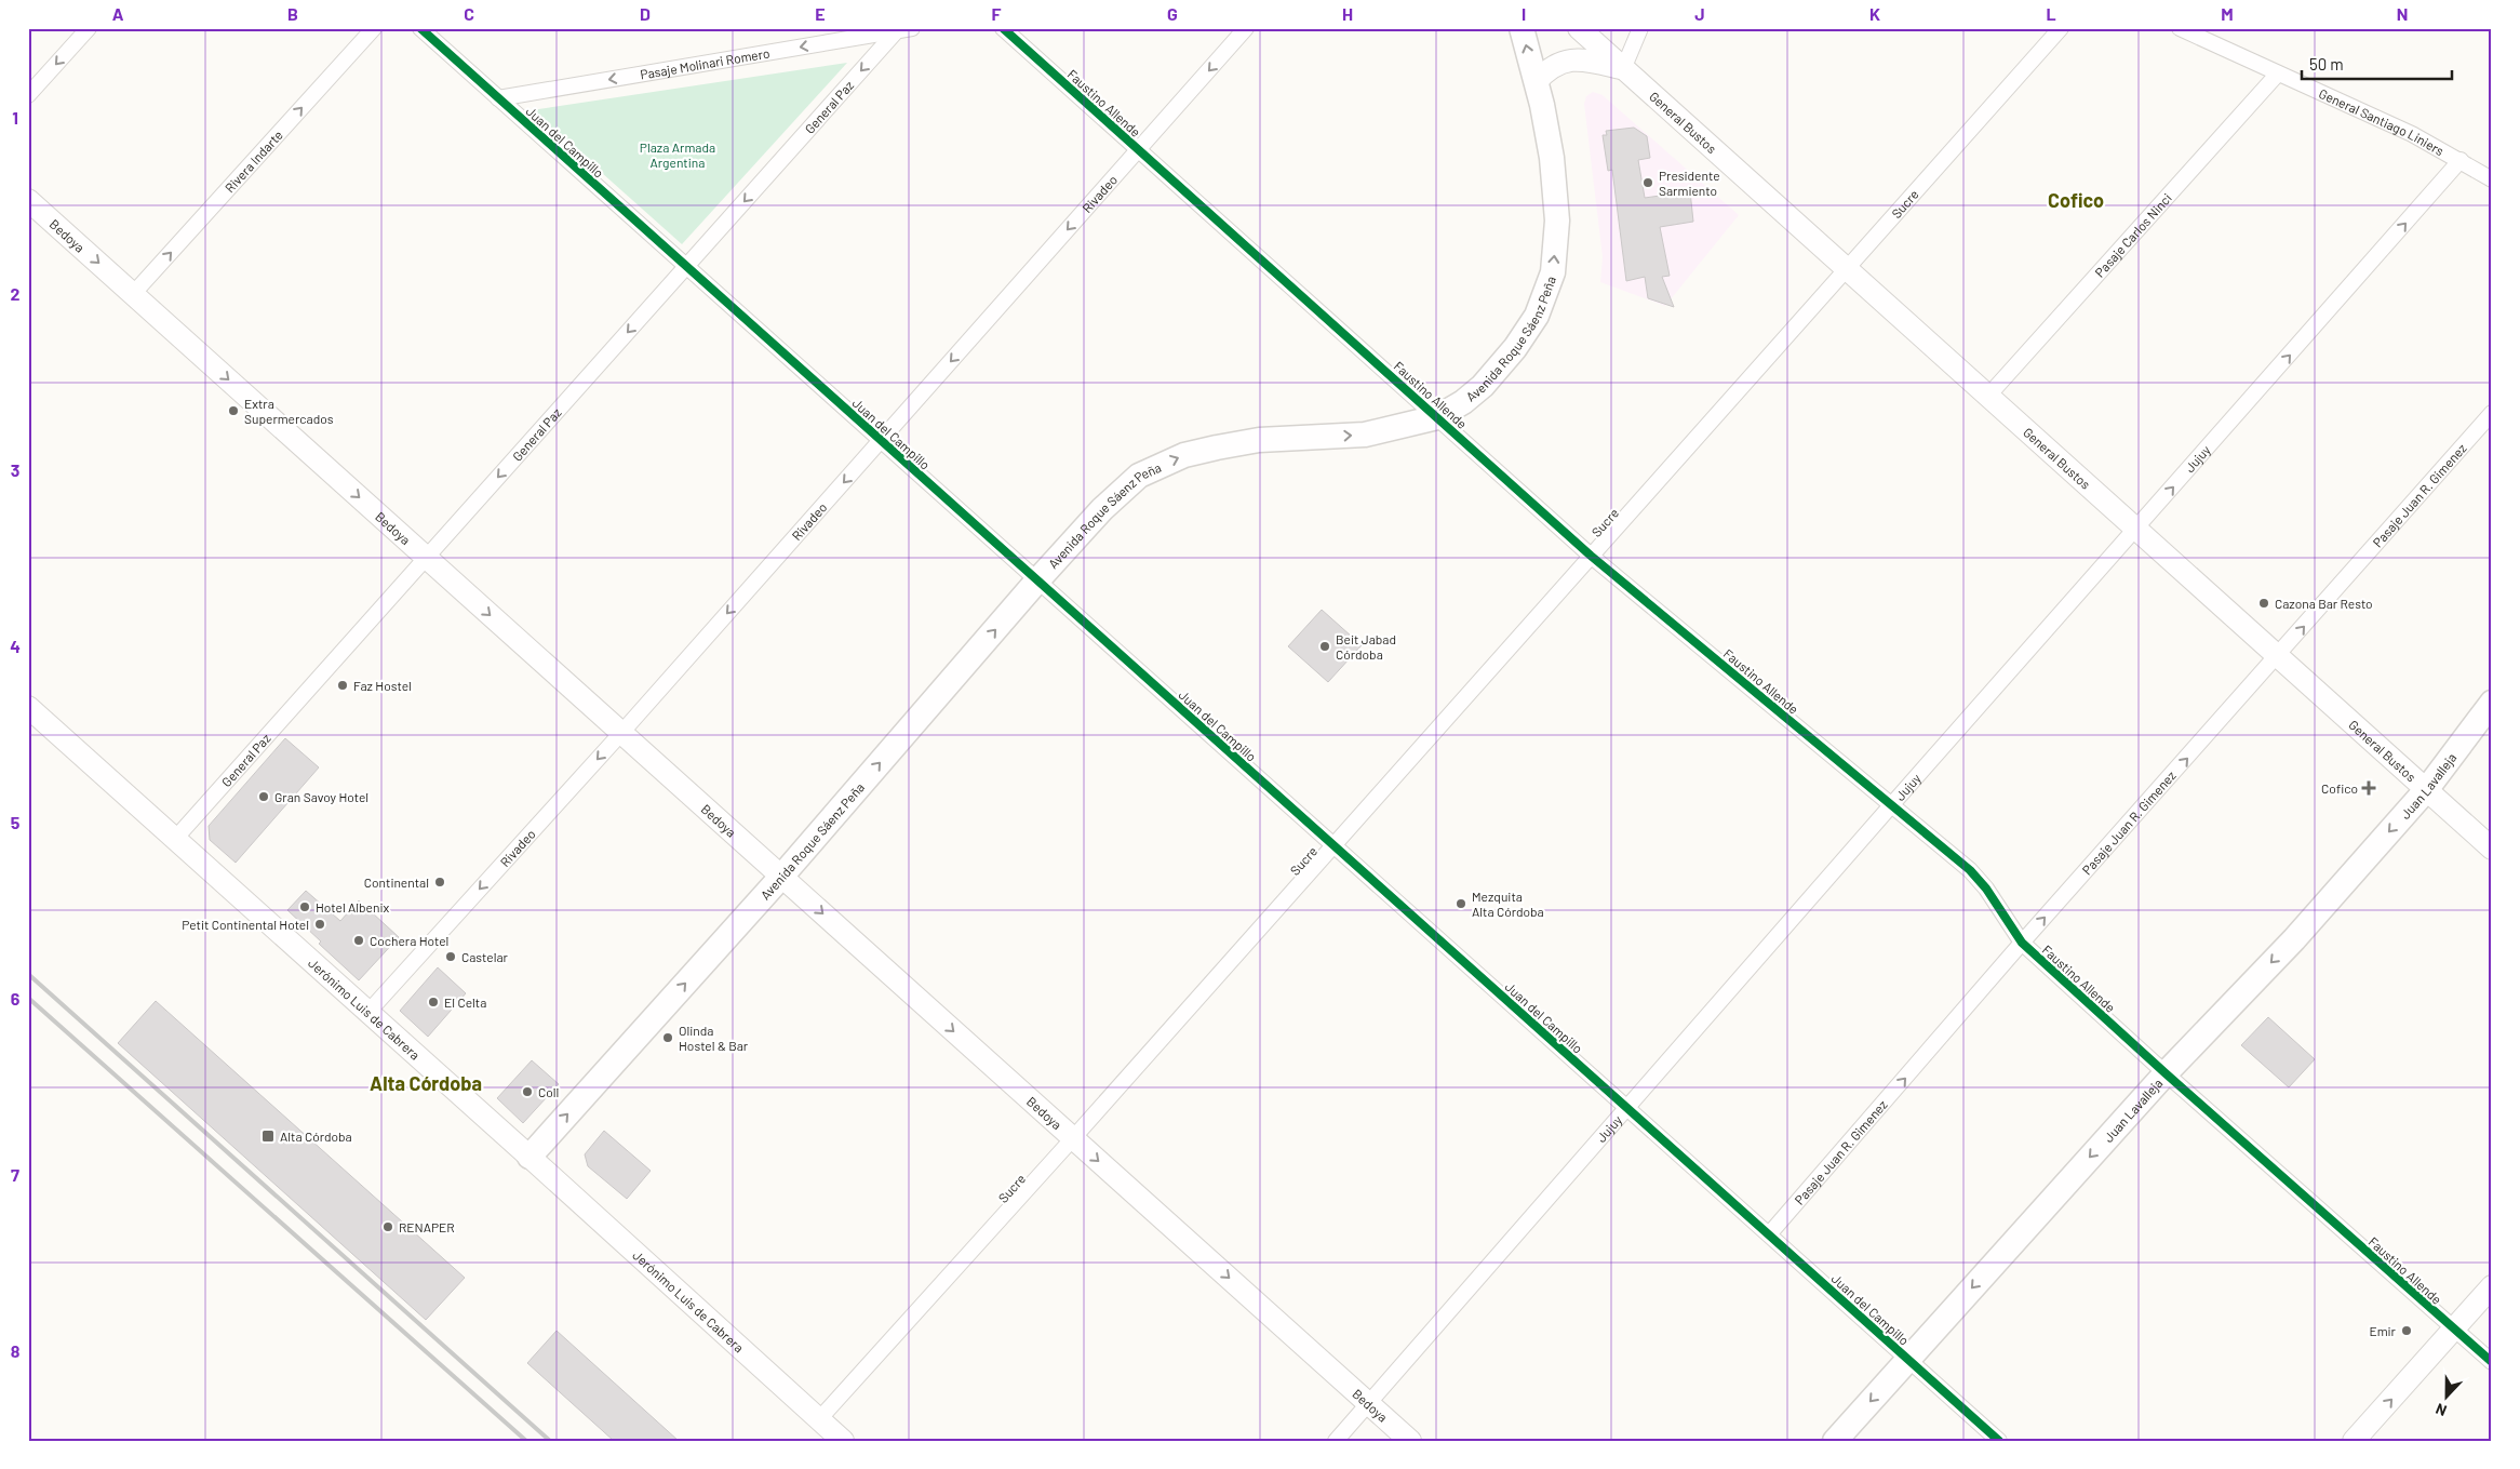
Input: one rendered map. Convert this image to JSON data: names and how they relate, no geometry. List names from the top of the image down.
{
  "streets": {
    "main road": [
      "General Bustos",
      "Bedoya",
      "Avenida Roque Sáenz Peña",
      "Juan Lavalleja",
      "Jerónimo Luis de Cabrera"
    ],
    "street": [
      "Pasaje Molinari Romero",
      "Faustino Allende",
      "General Paz",
      "General Santiago Liniers",
      "Juan del Campillo",
      "Rivera Indarte",
      "Rivadeo",
      "Sucre",
      "Pasaje Carlos Ninci",
      "Jujuy",
      "Pasaje Juan R. Gimenez"
    ]
  },
  "crossings": [
    ["Pasaje Molinari Romero", "General Paz"],
    ["Pasaje Molinari Romero", "Juan del Campillo"],
    ["Faustino Allende", "Rivadeo"],
    ["Faustino Allende", "Sucre"],
    ["Faustino Allende", "Avenida Roque Sáenz Peña"],
    ["Faustino Allende", "Jujuy"],
    ["Faustino Allende", "Pasaje Juan R. Gimenez"],
    ["Faustino Allende", "Juan Lavalleja"],
    ["General Paz", "Juan del Campillo"],
    ["General Paz", "Bedoya"],
    ["General Paz", "Jerónimo Luis de Cabrera"],
    ["General Santiago Liniers", "Pasaje Carlos Ninci"],
    ["General Santiago Liniers", "Jujuy"],
    ["General Bustos", "Sucre"],
    ["General Bustos", "Pasaje Carlos Ninci"],
    ["General Bustos", "Avenida Roque Sáenz Peña"],
    ["General Bustos", "Jujuy"],
    ["General Bustos", "Pasaje Juan R. Gimenez"],
    ["General Bustos", "Juan Lavalleja"],
    ["Juan del Campillo", "Rivadeo"],
    ["Juan del Campillo", "Sucre"],
    ["Juan del Campillo", "Avenida Roque Sáenz Peña"],
    ["Juan del Campillo", "Jujuy"],
    ["Juan del Campillo", "Pasaje Juan R. Gimenez"],
    ["Juan del Campillo", "Juan Lavalleja"],
    ["Rivera Indarte", "Bedoya"],
    ["Rivadeo", "Bedoya"],
    ["Rivadeo", "Jerónimo Luis de Cabrera"],
    ["Sucre", "Bedoya"],
    ["Sucre", "Jerónimo Luis de Cabrera"],
    ["Bedoya", "Avenida Roque Sáenz Peña"],
    ["Bedoya", "Jujuy"],
    ["Avenida Roque Sáenz Peña", "Jerónimo Luis de Cabrera"]
  ],
  "one_way": [
    "Pasaje Molinari Romero",
    "General Paz",
    "Rivera Indarte",
    "Rivadeo",
    "Bedoya",
    "Avenida Roque Sáenz Peña",
    "Pasaje Juan R. Gimenez",
    "Juan Lavalleja"
  ],
  "districts": ["Cofico", "Alta Córdoba"],
  "parks": ["Plaza Armada Argentina"],
  "places": {
    "other": [
      "Presidente Sarmiento",
      "Extra Supermercados",
      "Cazona Bar Resto",
      "Beit Jabad Córdoba",
      "Faz Hostel",
      "Gran Savoy Hotel",
      "Continental",
      "Mezquita Alta Córdoba",
      "Hotel Albenix",
      "Petit Continental Hotel",
      "Cochera Hotel",
      "Castelar",
      "El Celta",
      "Olinda Hostel & Bar",
      "Coll",
      "RENAPER",
      "Emir"
    ],
    "health": ["Cofico"],
    "transit": ["Alta Córdoba"]
  },
  "scale_bar": "50 m",
  "north": "bottom",
  "grid": {
    "columns": [
      "A",
      "B",
      "C",
      "D",
      "E",
      "F",
      "G",
      "H",
      "I",
      "J",
      "K",
      "L",
      "M",
      "N"
    ],
    "rows": [
      "1",
      "2",
      "3",
      "4",
      "5",
      "6",
      "7",
      "8"
    ]
  }
}
